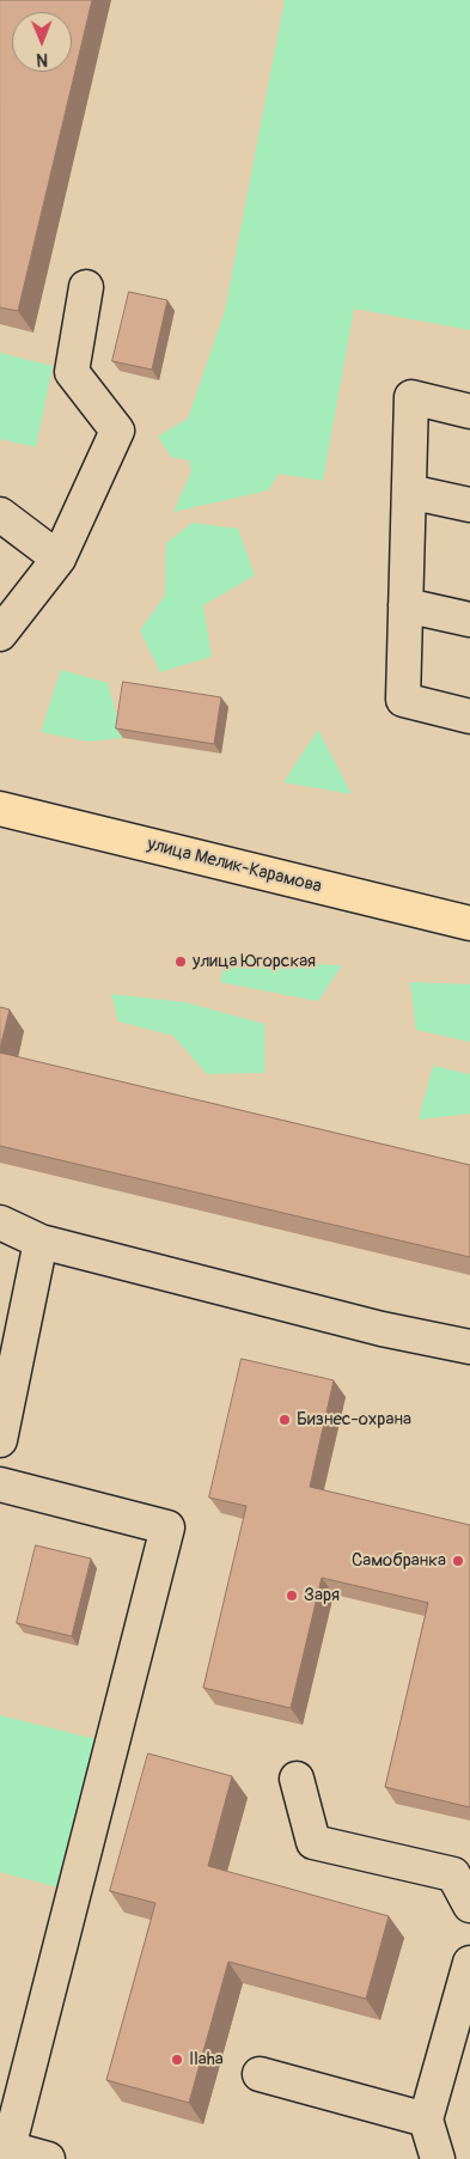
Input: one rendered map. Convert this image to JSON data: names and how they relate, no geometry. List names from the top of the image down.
{
  "streets": {
    "main road": ["улица Мелик-Карамова"]
  },
  "places": [
    "улица Югорская",
    "Бизнес-охрана",
    "Самобранка",
    "Заря",
    "Ilaha"
  ],
  "north": "bottom"
}
